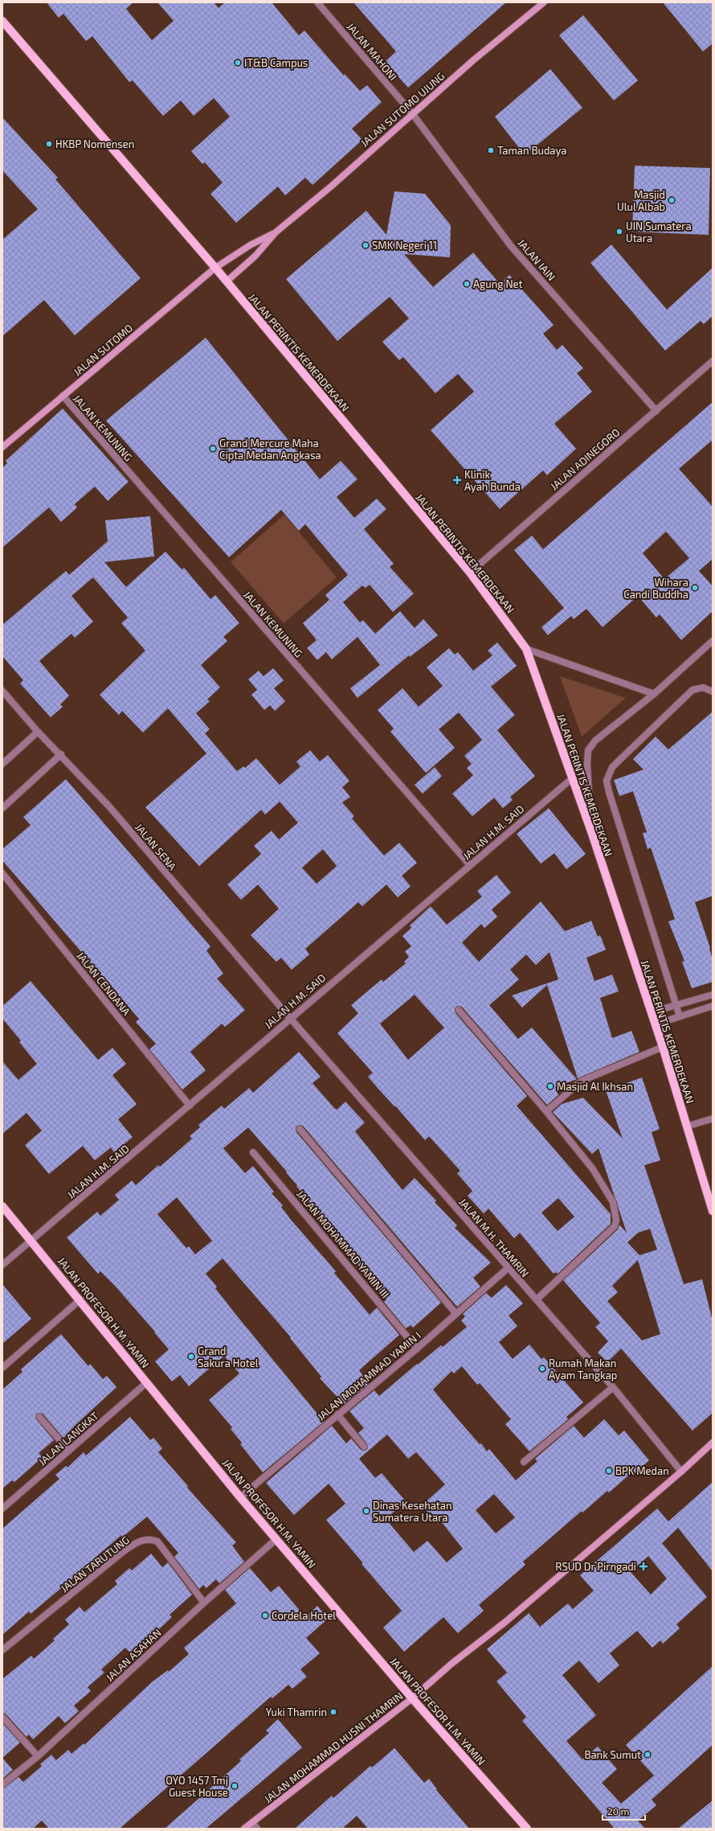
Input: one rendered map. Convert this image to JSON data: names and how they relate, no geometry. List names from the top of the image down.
{
  "streets": {
    "main road": [
      "JALAN SUTOMO UJUNG",
      "JALAN SUTOMO",
      "JALAN PERINTIS KEMERDEKAAN",
      "JALAN PROFESOR H.M. YAMIN",
      "JALAN MOHAMMAD HUSNI THAMRIN"
    ],
    "street": [
      "JALAN MAHONI",
      "JALAN IAIN",
      "JALAN KEMUNING",
      "JALAN ADINEGORO",
      "JALAN H.M. SAID",
      "JALAN SENA",
      "JALAN CENDANA",
      "JALAN M.H. THAMRIN",
      "JALAN MOHAMMAD YAMIN III",
      "JALAN MOHAMMAD YAMIN I",
      "JALAN LANGKAT",
      "JALAN TARUTUNG",
      "JALAN ASAHAN"
    ]
  },
  "crossings": [
    ["JALAN MAHONI", "JALAN SUTOMO UJUNG"],
    ["JALAN MAHONI", "JALAN IAIN"],
    ["JALAN SUTOMO UJUNG", "JALAN IAIN"],
    ["JALAN SUTOMO UJUNG", "JALAN SUTOMO"],
    ["JALAN SUTOMO UJUNG", "JALAN PERINTIS KEMERDEKAAN"],
    ["JALAN IAIN", "JALAN ADINEGORO"],
    ["JALAN SUTOMO", "JALAN PERINTIS KEMERDEKAAN"],
    ["JALAN SUTOMO", "JALAN KEMUNING"],
    ["JALAN PERINTIS KEMERDEKAAN", "JALAN ADINEGORO"],
    ["JALAN PERINTIS KEMERDEKAAN", "JALAN H.M. SAID"],
    ["JALAN KEMUNING", "JALAN H.M. SAID"],
    ["JALAN H.M. SAID", "JALAN SENA"],
    ["JALAN H.M. SAID", "JALAN CENDANA"],
    ["JALAN H.M. SAID", "JALAN M.H. THAMRIN"],
    ["JALAN H.M. SAID", "JALAN PROFESOR H.M. YAMIN"],
    ["JALAN SENA", "JALAN M.H. THAMRIN"],
    ["JALAN M.H. THAMRIN", "JALAN MOHAMMAD YAMIN I"],
    ["JALAN M.H. THAMRIN", "JALAN MOHAMMAD HUSNI THAMRIN"],
    ["JALAN MOHAMMAD YAMIN III", "JALAN MOHAMMAD YAMIN I"],
    ["JALAN PROFESOR H.M. YAMIN", "JALAN MOHAMMAD YAMIN I"],
    ["JALAN PROFESOR H.M. YAMIN", "JALAN LANGKAT"],
    ["JALAN PROFESOR H.M. YAMIN", "JALAN ASAHAN"],
    ["JALAN PROFESOR H.M. YAMIN", "JALAN MOHAMMAD HUSNI THAMRIN"],
    ["JALAN TARUTUNG", "JALAN ASAHAN"]
  ],
  "places": {
    "other": [
      "IT&B Campus",
      "HKBP Nomensen",
      "Taman Budaya",
      "Masjid Ulul Albab",
      "UIN Sumatera Utara",
      "SMK Negeri 11",
      "Agung Net",
      "Grand Mercure Maha Cipta Medan Angkasa",
      "Wihara Candi Buddha",
      "Masjid Al Ikhsan",
      "Grand Sakura Hotel",
      "Rumah Makan Ayam Tangkap",
      "BPK Medan",
      "Dinas Kesehatan Sumatera Utara",
      "Cordela Hotel",
      "Yuki Thamrin",
      "Bank Sumut",
      "OYO 1457 Tmj Guest House"
    ],
    "health": ["Klinik Ayah Bunda", "RSUD Dr Pirngadi"]
  },
  "scale_bar": "20 m"
}
